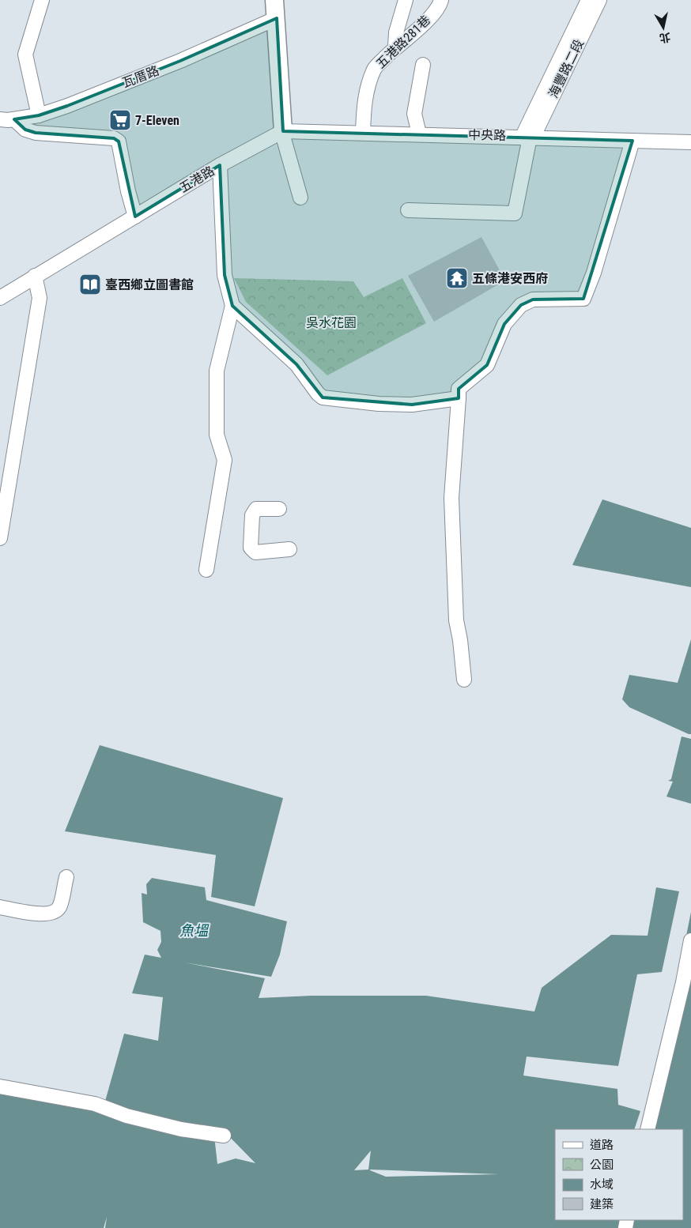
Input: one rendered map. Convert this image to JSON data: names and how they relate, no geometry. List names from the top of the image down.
{
  "streets": {
    "street": [
      "五港路281巷",
      "海豐路二段",
      "瓦厝路",
      "中央路",
      "五港路"
    ]
  },
  "crossings": [
    ["五港路281巷", "中央路"],
    ["海豐路二段", "中央路"],
    ["中央路", "五港路"]
  ],
  "water": ["魚塭"],
  "parks": ["吳水花園"],
  "places": {
    "supermarket": ["7-Eleven"],
    "temple": ["五條港安西府"],
    "library": ["臺西鄉立圖書館"]
  },
  "legend": [
    "道路",
    "公園",
    "水域",
    "建築"
  ],
  "north": "bottom"
}
